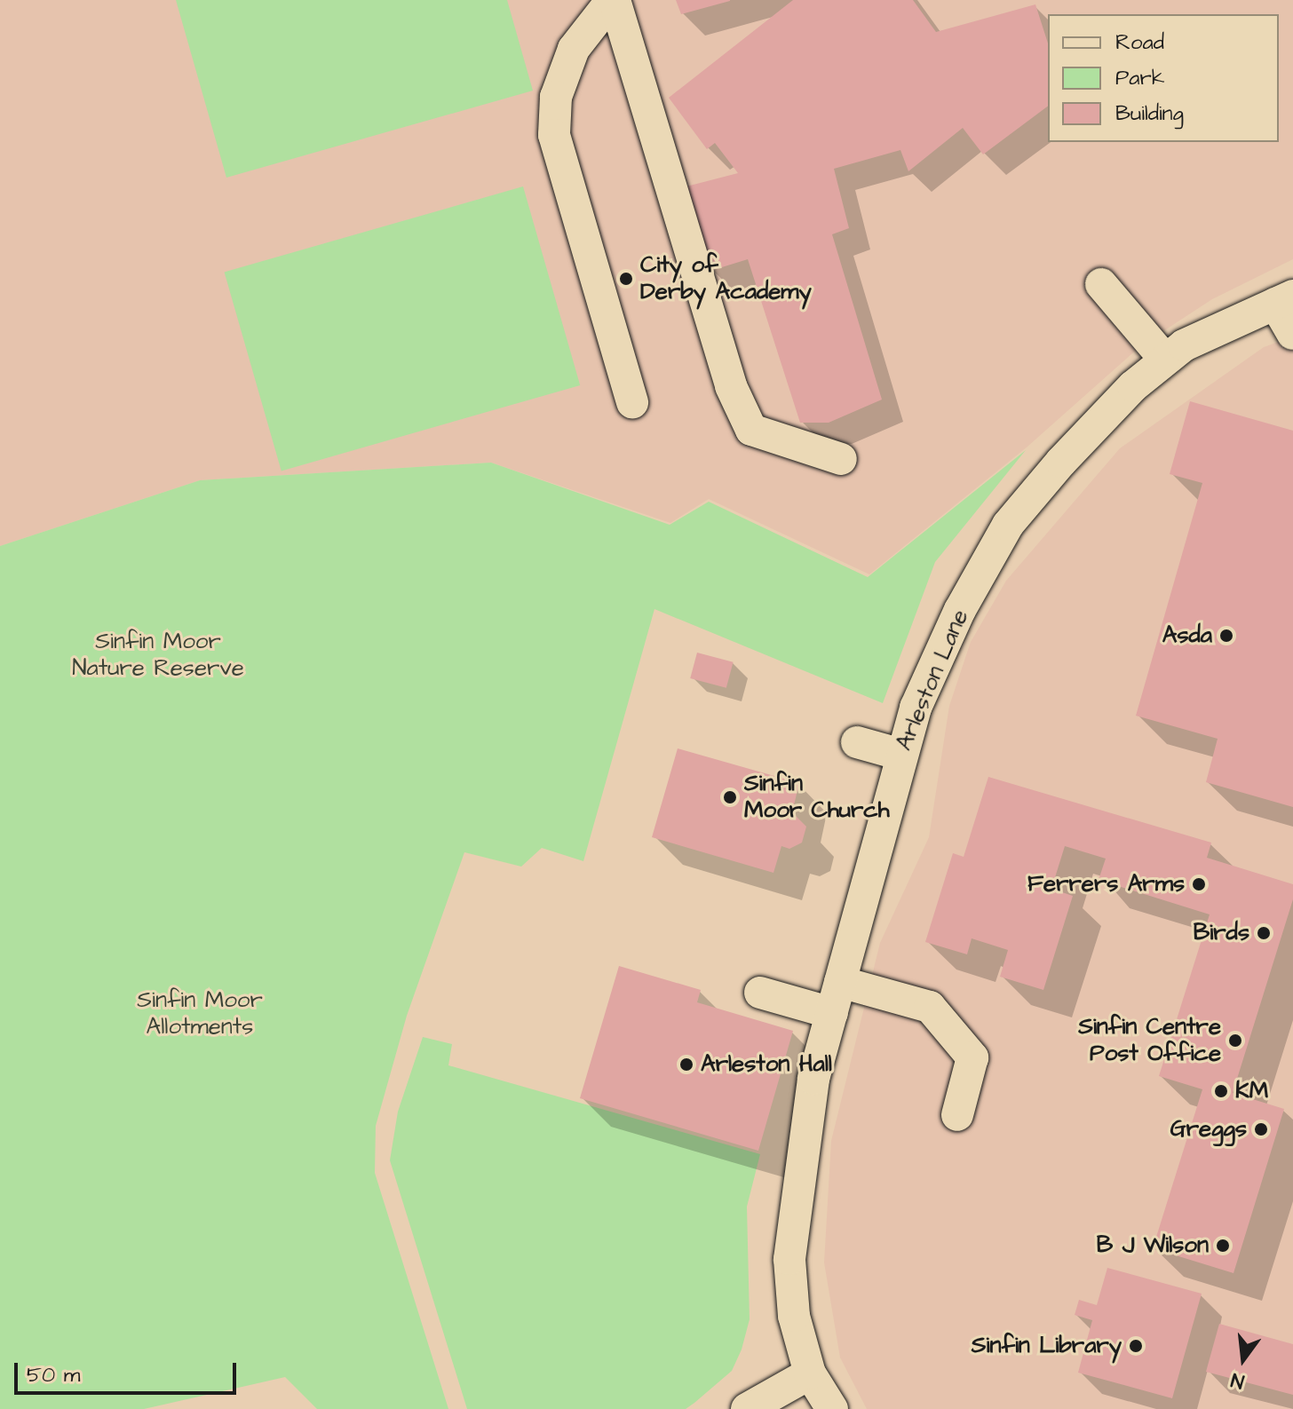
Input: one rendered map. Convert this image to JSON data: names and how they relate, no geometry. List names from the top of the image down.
{
  "streets": {
    "street": ["Arleston Lane"]
  },
  "parks": ["Sinfin Moor Nature Reserve", "Sinfin Moor Allotments"],
  "places": [
    "City of Derby Academy",
    "Asda",
    "Sinfin Moor Church",
    "Ferrers Arms",
    "Birds",
    "Sinfin Centre Post Office",
    "Arleston Hall",
    "KM",
    "Greggs",
    "B J Wilson",
    "Sinfin Library"
  ],
  "legend": ["Road", "Park", "Building"],
  "scale_bar": "50 m",
  "north": "bottom"
}
